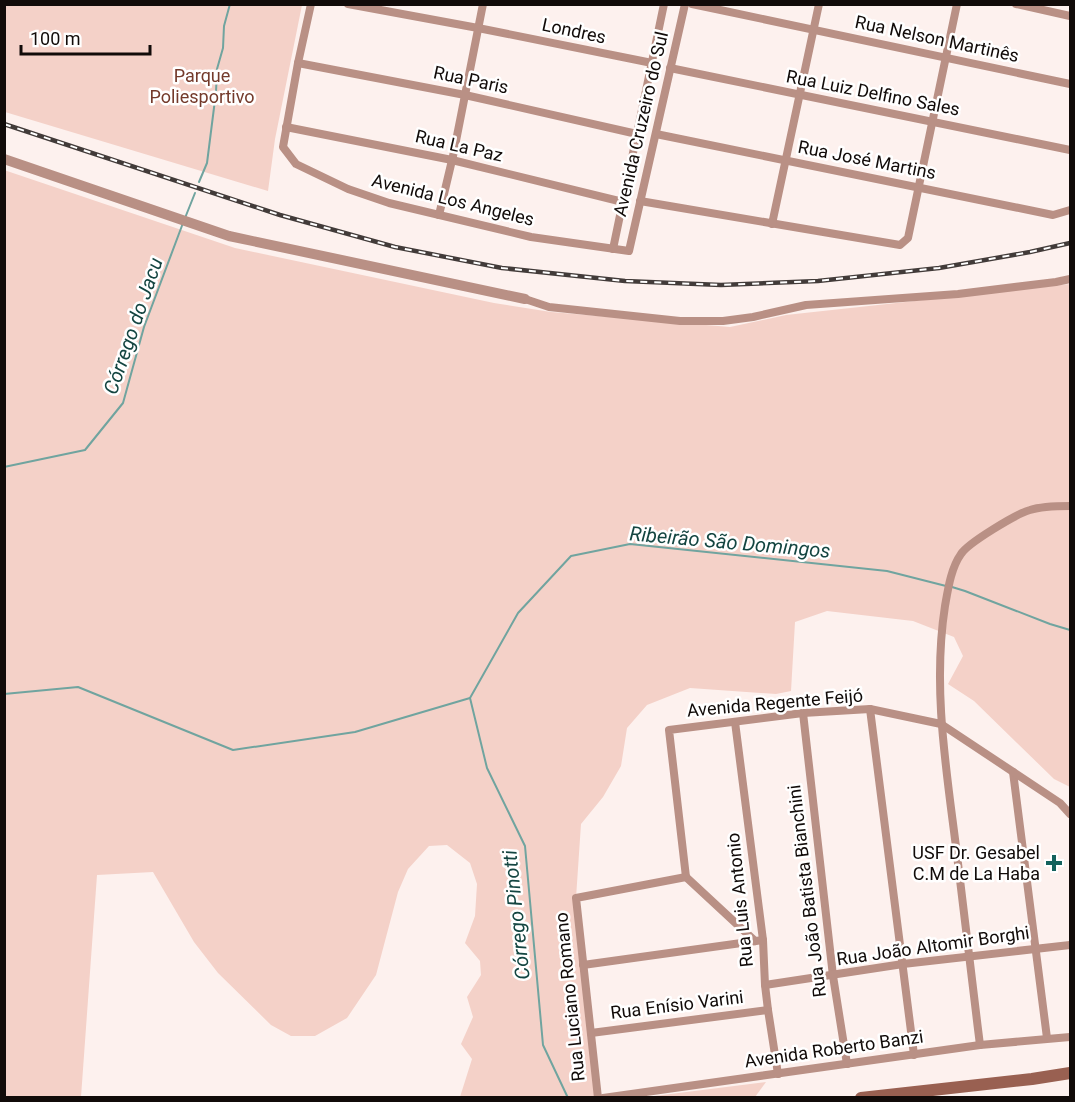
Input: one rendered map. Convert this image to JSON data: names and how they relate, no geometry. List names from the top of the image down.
{
  "streets": {
    "street": [
      "Londres",
      "Rua Nelson Martinês",
      "Rua Paris",
      "Rua Luiz Delfino Sales",
      "Avenida Cruzeiro do Sul",
      "Rua La Paz",
      "Rua José Martins",
      "Avenida Los Angeles",
      "Avenida Regente Feijó",
      "Rua João Batista Bianchini",
      "Rua Luis Antonio",
      "Rua João Altomir Borghi",
      "Rua Luciano Romano",
      "Rua Enísio Varini",
      "Avenida Roberto Banzi"
    ]
  },
  "crossings": [
    ["Londres", "Avenida Cruzeiro do Sul"],
    ["Rua Paris", "Avenida Cruzeiro do Sul"],
    ["Rua Luiz Delfino Sales", "Avenida Cruzeiro do Sul"],
    ["Avenida Cruzeiro do Sul", "Rua La Paz"],
    ["Avenida Cruzeiro do Sul", "Rua José Martins"],
    ["Avenida Cruzeiro do Sul", "Avenida Los Angeles"],
    ["Rua La Paz", "Avenida Los Angeles"],
    ["Avenida Regente Feijó", "Rua João Batista Bianchini"],
    ["Avenida Regente Feijó", "Rua Luis Antonio"],
    ["Avenida Regente Feijó", "Rua Luciano Romano"],
    ["Rua João Batista Bianchini", "Rua João Altomir Borghi"],
    ["Rua João Batista Bianchini", "Avenida Roberto Banzi"],
    ["Rua Luis Antonio", "Rua João Altomir Borghi"],
    ["Rua Luis Antonio", "Rua Enísio Varini"],
    ["Rua Luis Antonio", "Avenida Roberto Banzi"],
    ["Rua Luciano Romano", "Rua Enísio Varini"]
  ],
  "water": ["Córrego do Jacu", "Ribeirão São Domingos", "Córrego Pinotti"],
  "parks": ["Parque Poliesportivo"],
  "places": {
    "health": ["USF Dr. Gesabel C.M de La Haba"]
  },
  "scale_bar": "100 m"
}
